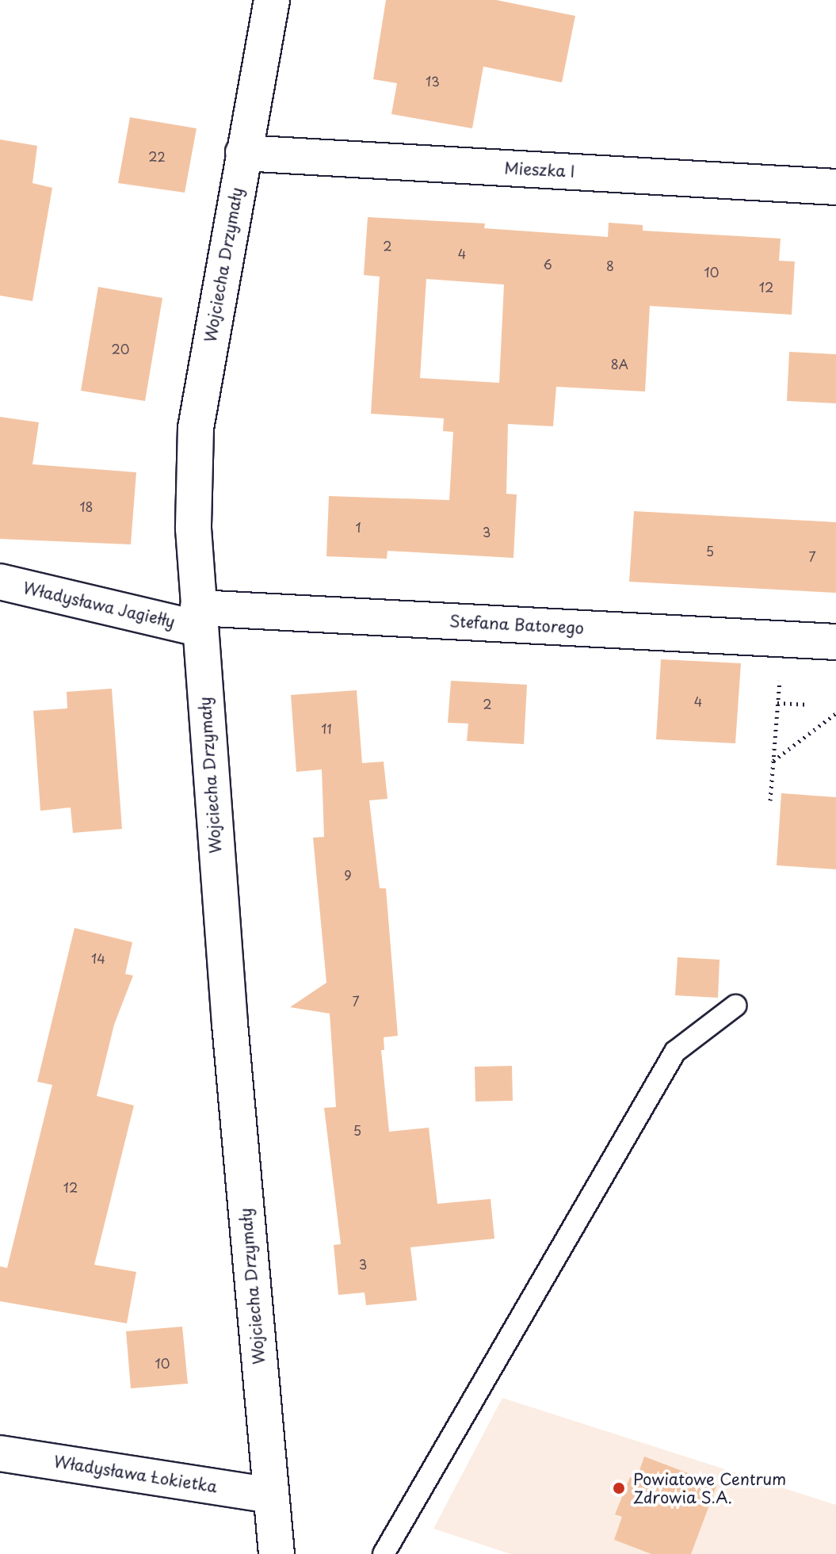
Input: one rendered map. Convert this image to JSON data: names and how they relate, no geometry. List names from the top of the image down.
{
  "streets": {
    "street": [
      "Mieszka I",
      "Wojciecha Drzymały",
      "Władysława Jagiełły",
      "Stefana Batorego",
      "Władysława Łokietka"
    ]
  },
  "crossings": [
    ["Mieszka I", "Wojciecha Drzymały"],
    ["Wojciecha Drzymały", "Władysława Jagiełły"],
    ["Wojciecha Drzymały", "Stefana Batorego"],
    ["Wojciecha Drzymały", "Władysława Łokietka"],
    ["Władysława Jagiełły", "Stefana Batorego"]
  ],
  "places": ["Powiatowe Centrum Zdrowia S.A."],
  "house_numbers": [
    "13",
    "22",
    "2",
    "4",
    "6",
    "8",
    "10",
    "12",
    "20",
    "8A",
    "18",
    "1",
    "3",
    "5",
    "7",
    "4",
    "2",
    "11",
    "9",
    "14",
    "7",
    "5",
    "12",
    "3",
    "10"
  ]
}
